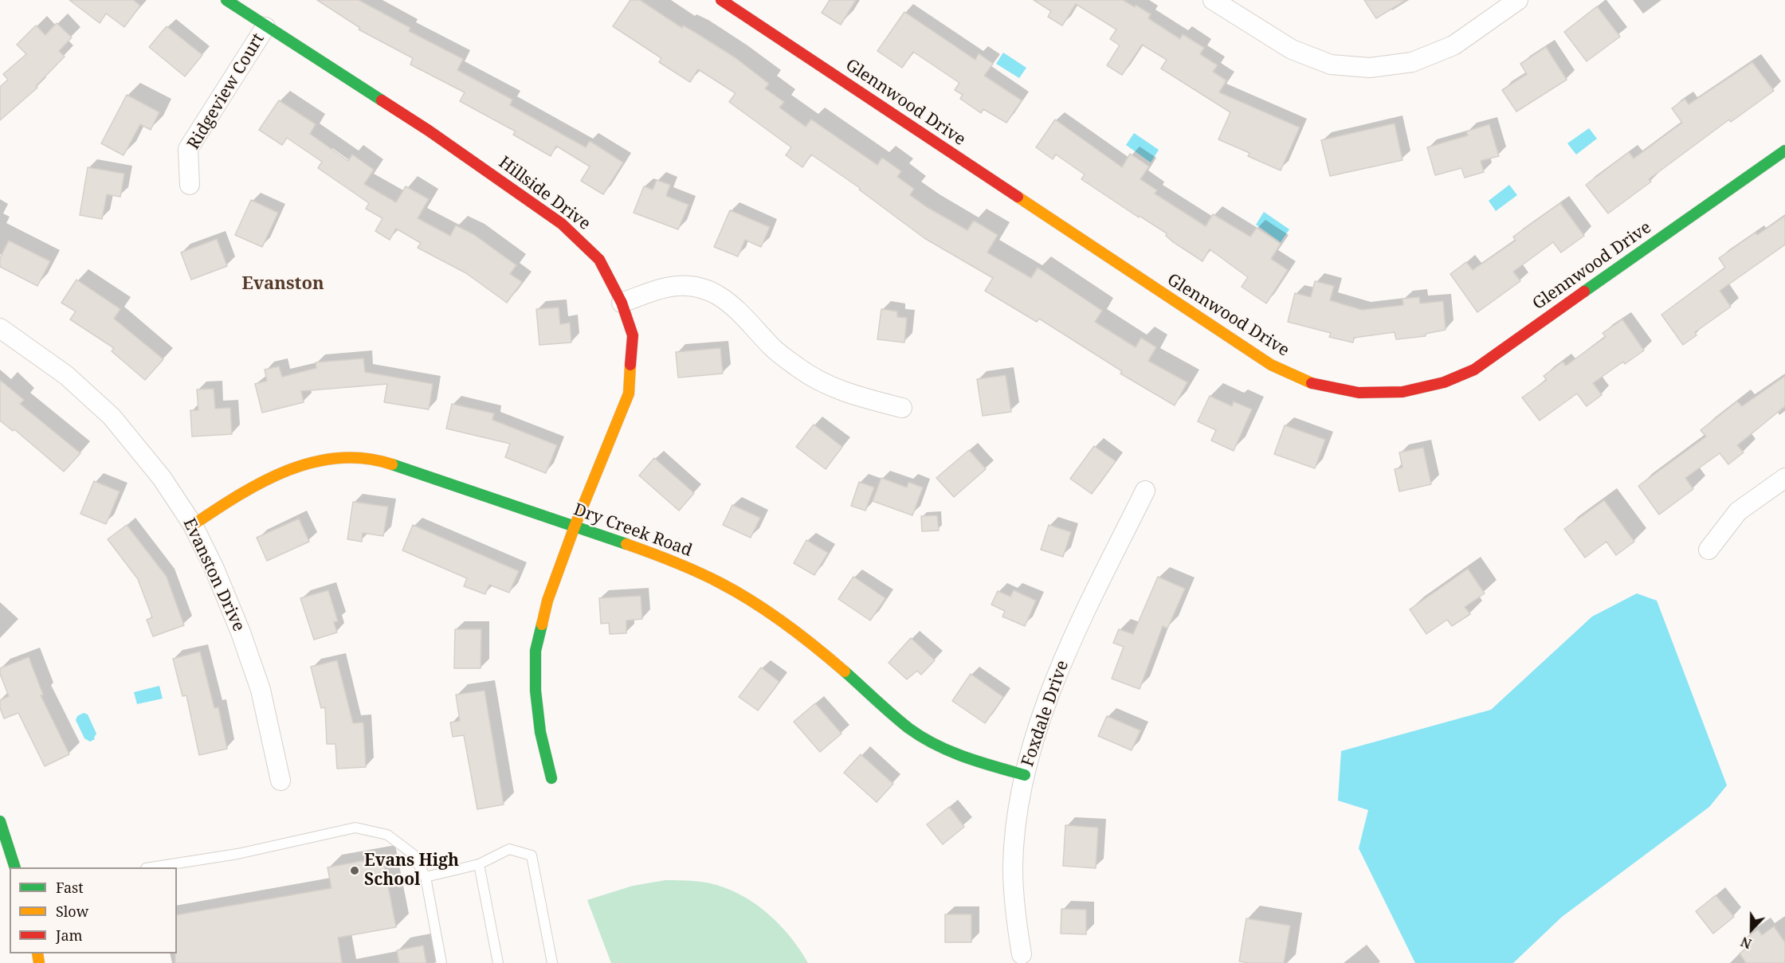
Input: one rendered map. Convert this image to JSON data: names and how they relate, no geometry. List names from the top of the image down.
{
  "streets": {
    "street": [
      "Ridgeview Court",
      "Glennwood Drive",
      "Hillside Drive",
      "Dry Creek Road",
      "Evanston Drive",
      "Foxdale Drive"
    ]
  },
  "crossings": [
    ["Ridgeview Court", "Hillside Drive"],
    ["Hillside Drive", "Dry Creek Road"],
    ["Dry Creek Road", "Evanston Drive"],
    ["Dry Creek Road", "Foxdale Drive"]
  ],
  "districts": ["Evanston"],
  "places": ["Evans High School"],
  "legend": ["Fast", "Slow", "Jam"],
  "north": "bottom"
}
